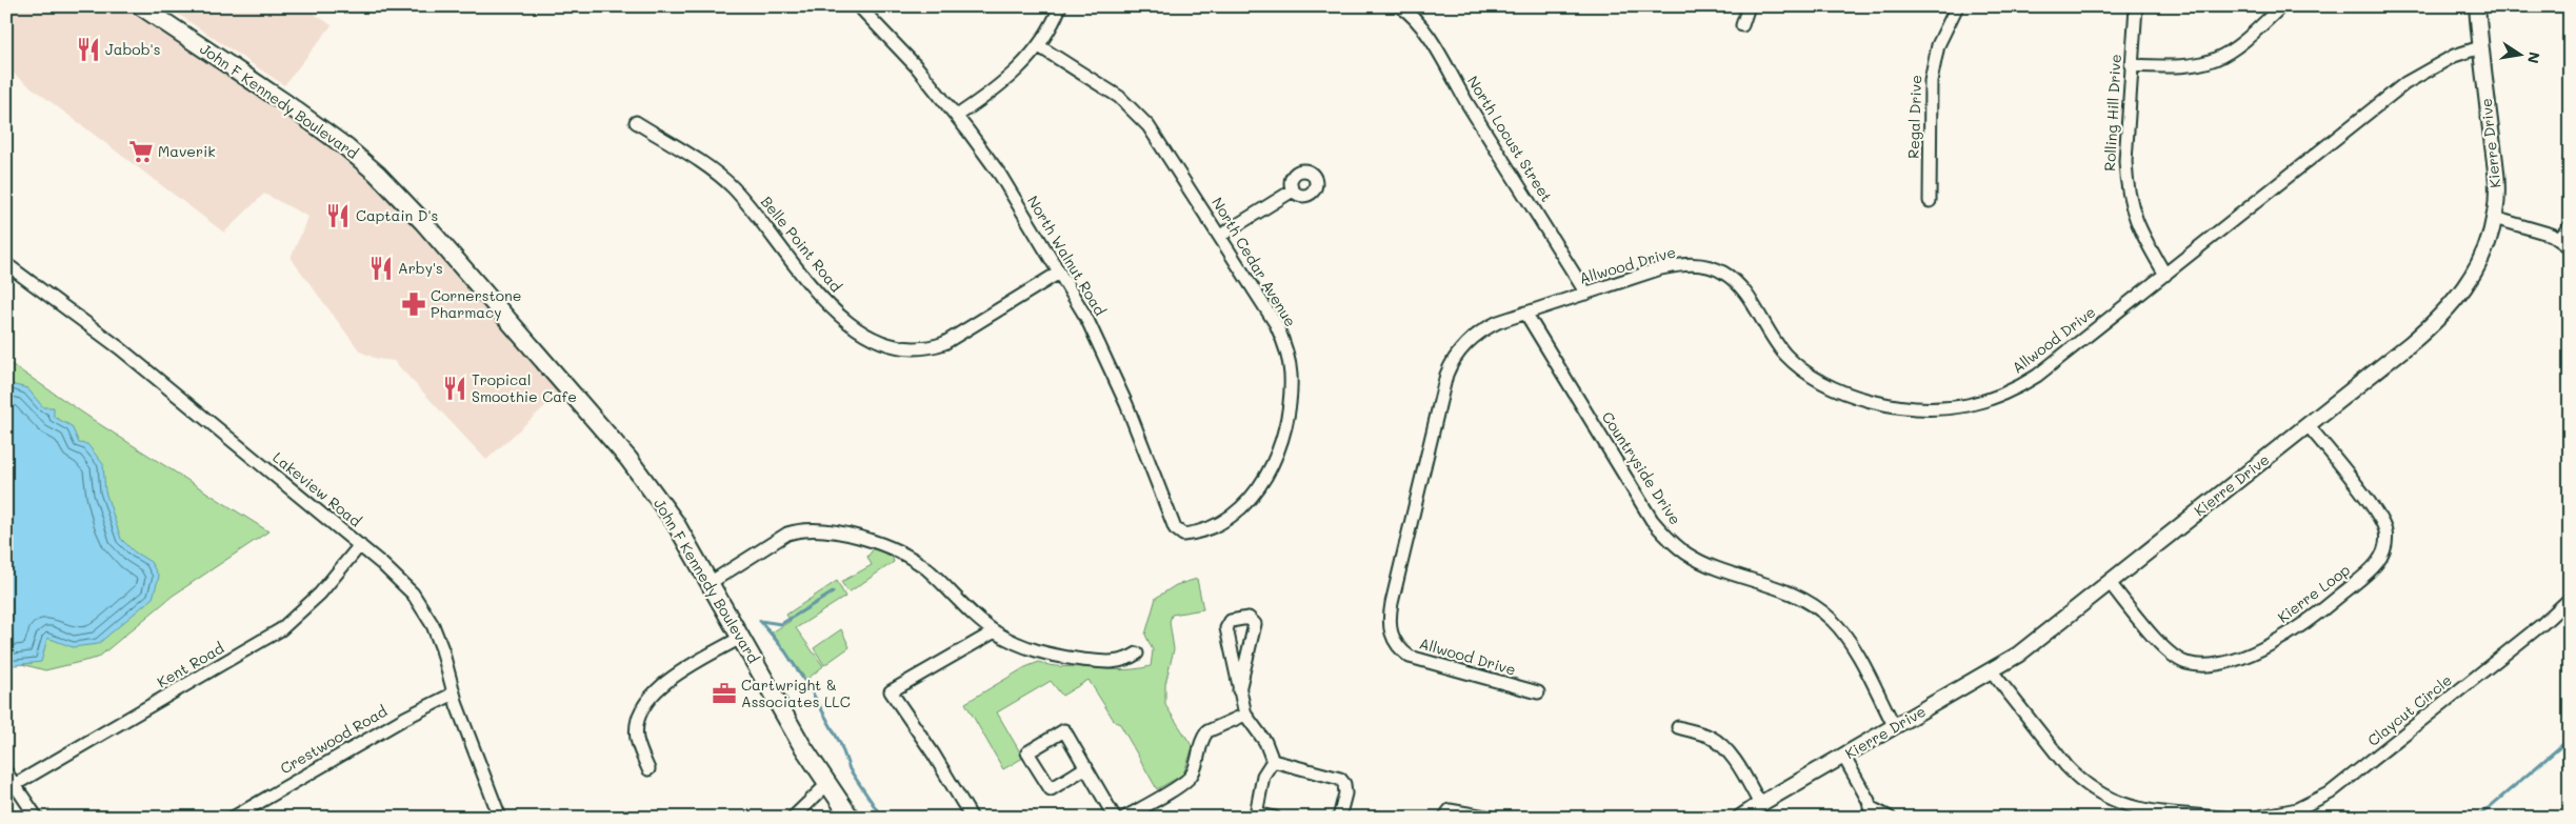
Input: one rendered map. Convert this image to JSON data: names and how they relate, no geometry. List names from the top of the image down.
{
  "streets": {
    "main road": ["John F Kennedy Boulevard"],
    "street": [
      "Rolling Hill Drive",
      "Regal Drive",
      "North Locust Street",
      "Kierre Drive",
      "Belle Point Road",
      "North Walnut Road",
      "North Cedar Avenue",
      "Allwood Drive",
      "Countryside Drive",
      "Lakeview Road",
      "Kierre Loop",
      "Kent Road",
      "Claycut Circle",
      "Crestwood Road"
    ]
  },
  "crossings": [
    ["Rolling Hill Drive", "Allwood Drive"],
    ["North Locust Street", "Allwood Drive"],
    ["Kierre Drive", "Allwood Drive"],
    ["Kierre Drive", "Countryside Drive"],
    ["Kierre Drive", "Kierre Loop"],
    ["Belle Point Road", "North Walnut Road"],
    ["North Walnut Road", "North Cedar Avenue"],
    ["Allwood Drive", "Countryside Drive"],
    ["Lakeview Road", "Kent Road"],
    ["Lakeview Road", "Crestwood Road"]
  ],
  "places": {
    "restaurant": [
      "Jabob's",
      "Captain D's",
      "Arby's",
      "Tropical Smoothie Cafe"
    ],
    "supermarket": ["Maverik"],
    "pharmacy": ["Cornerstone Pharmacy"],
    "office": ["Cartwright & Associates LLC"]
  },
  "north": "right"
}
